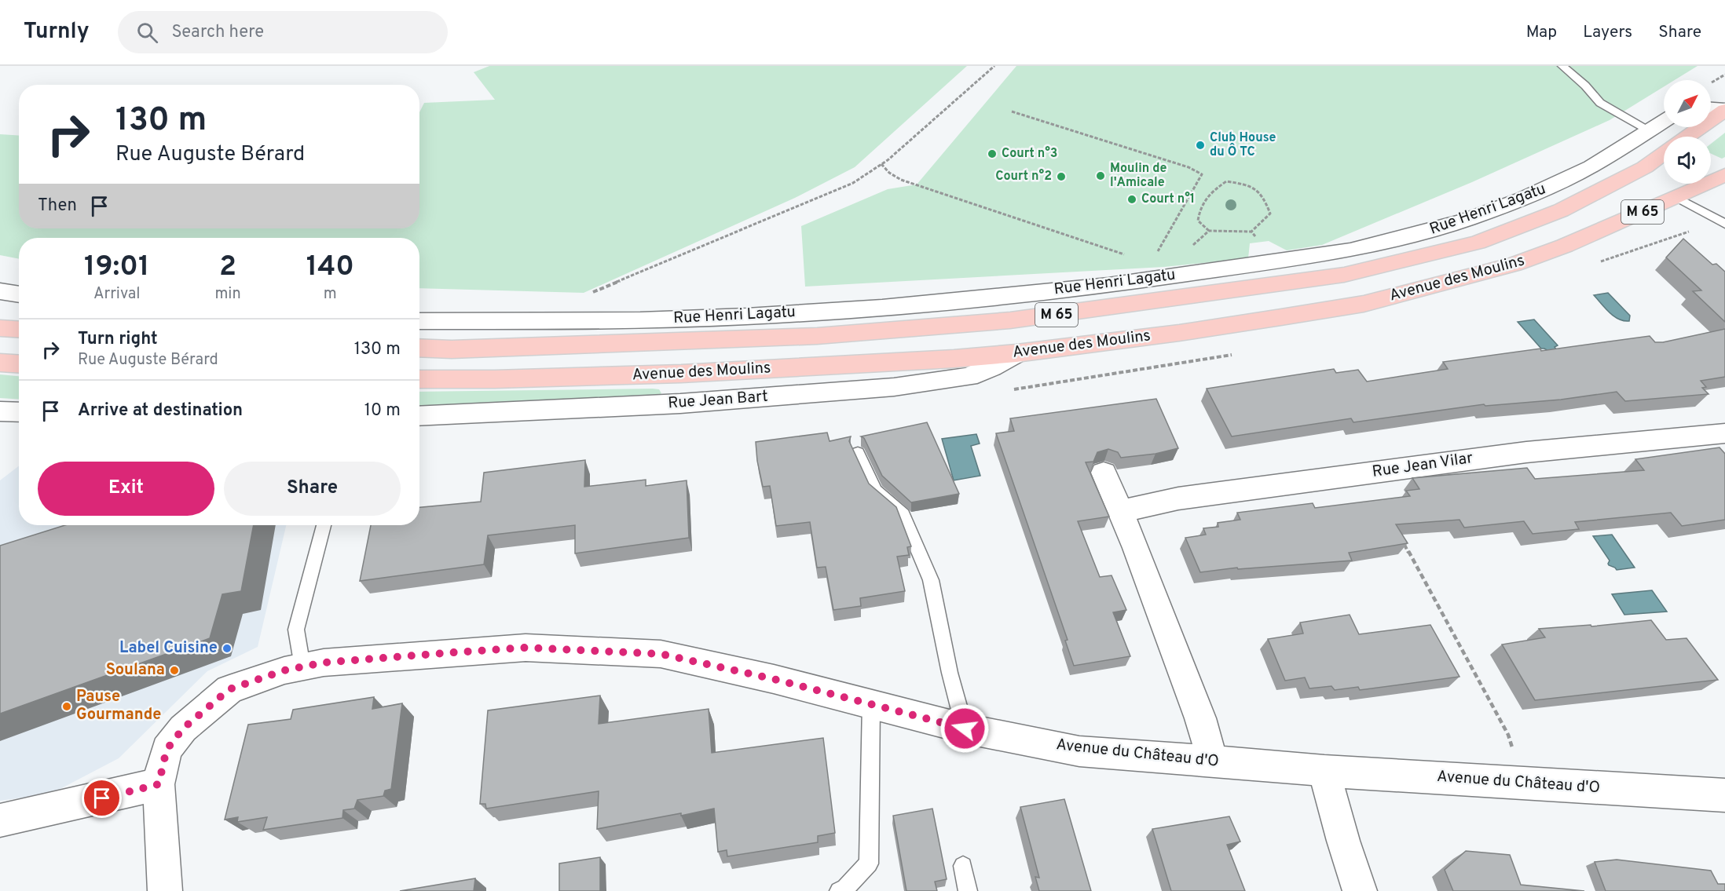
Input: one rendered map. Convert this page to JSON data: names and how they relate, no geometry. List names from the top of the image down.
{
  "streets": {
    "main road": ["M 65", "Avenue des Moulins"],
    "street": [
      "Rue Henri Lagatu",
      "Rue Jean Bart",
      "Rue Jean Vilar",
      "Avenue du Château d'O"
    ]
  },
  "crossings": [
    ["Avenue des Moulins", "Rue Jean Bart"]
  ],
  "places": [
    "Club House du Ô TC",
    "Court n°3",
    "Moulin de l'Amicale",
    "Court n°2",
    "Court n°1",
    "Label Cuisine",
    "Soulana",
    "Pause Gourmande"
  ],
  "north": "top right",
  "page": {
    "header": "Turnly",
    "search": "Search here",
    "nav": ["Map", "Layers", "Share"],
    "turn": ["130 m", "Rue Auguste Bérard"],
    "then": "Then",
    "eta": [
      "19:01",
      "Arrival",
      "2",
      "min",
      "140",
      "m"
    ],
    "list": [
      {
        "name": "Turn right",
        "note": "Rue Auguste Bérard",
        "value": "130 m"
      },
      {
        "name": "Arrive at destination",
        "value": "10 m"
      }
    ],
    "buttons": ["Exit", "Share"]
  }
}
